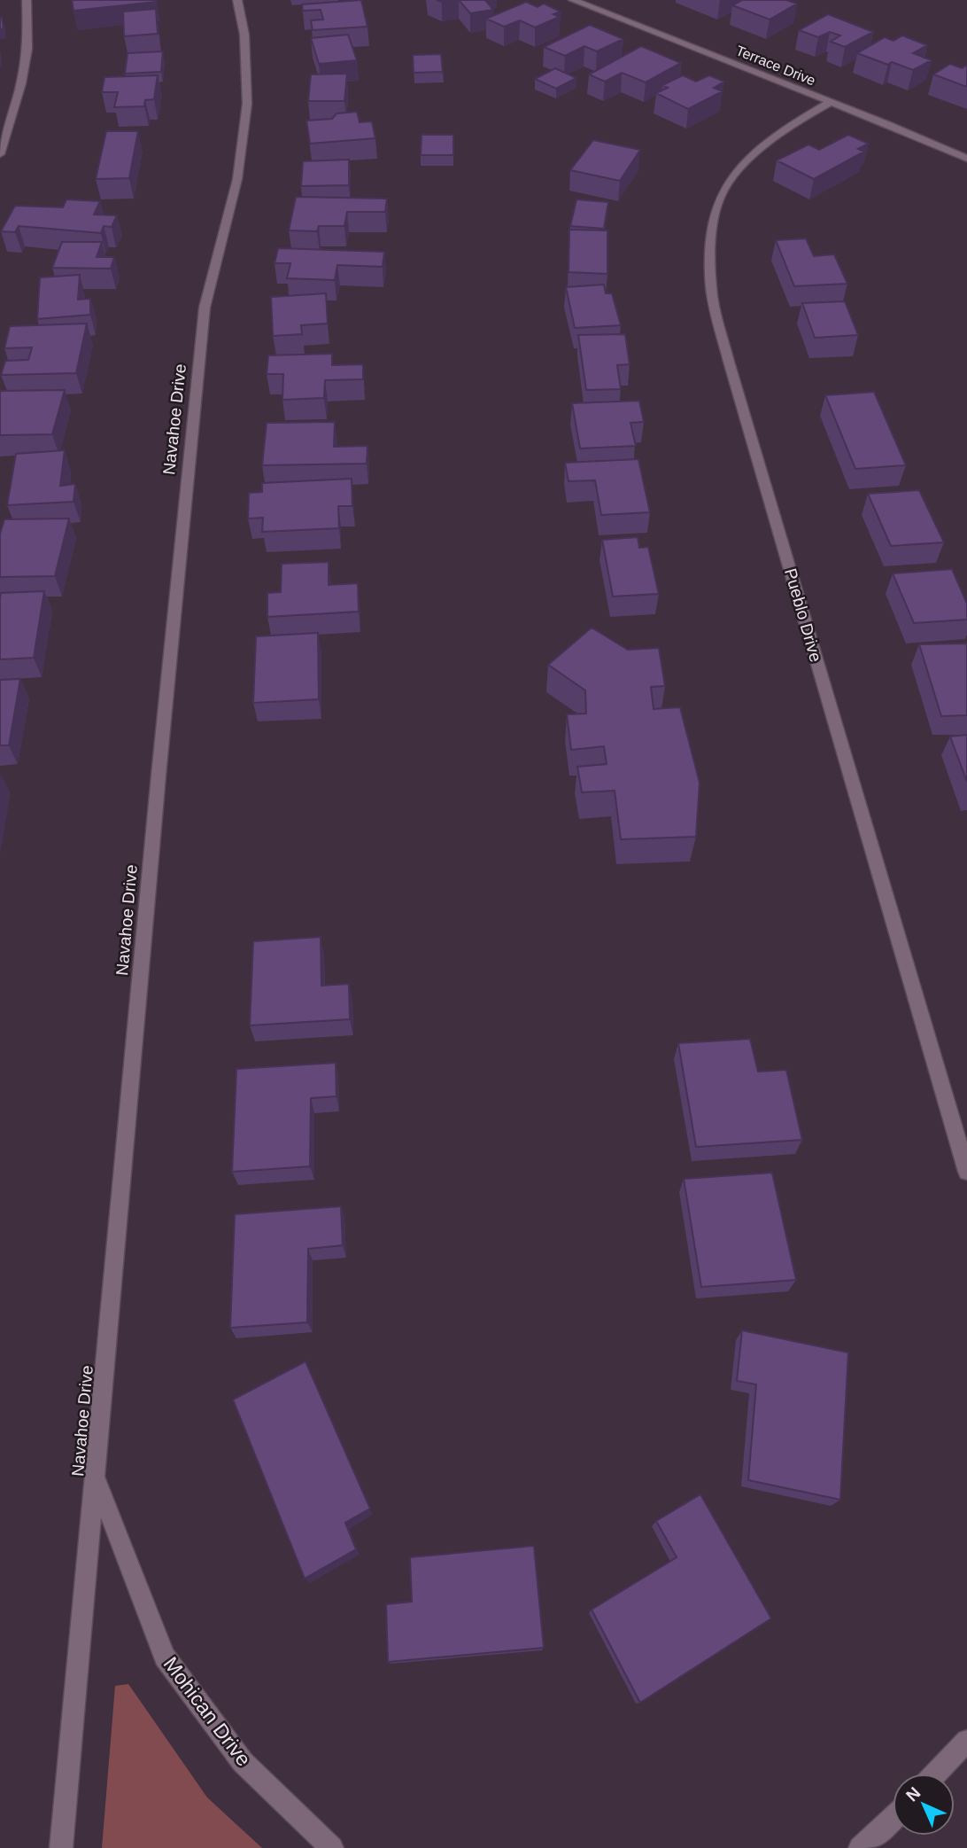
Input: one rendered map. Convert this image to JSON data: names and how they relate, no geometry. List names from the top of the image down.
{
  "streets": {
    "street": [
      "Terrace Drive",
      "Navahoe Drive",
      "Pueblo Drive",
      "Mohican Drive"
    ]
  },
  "crossings": [
    ["Terrace Drive", "Pueblo Drive"],
    ["Navahoe Drive", "Mohican Drive"]
  ],
  "north": "top left"
}
